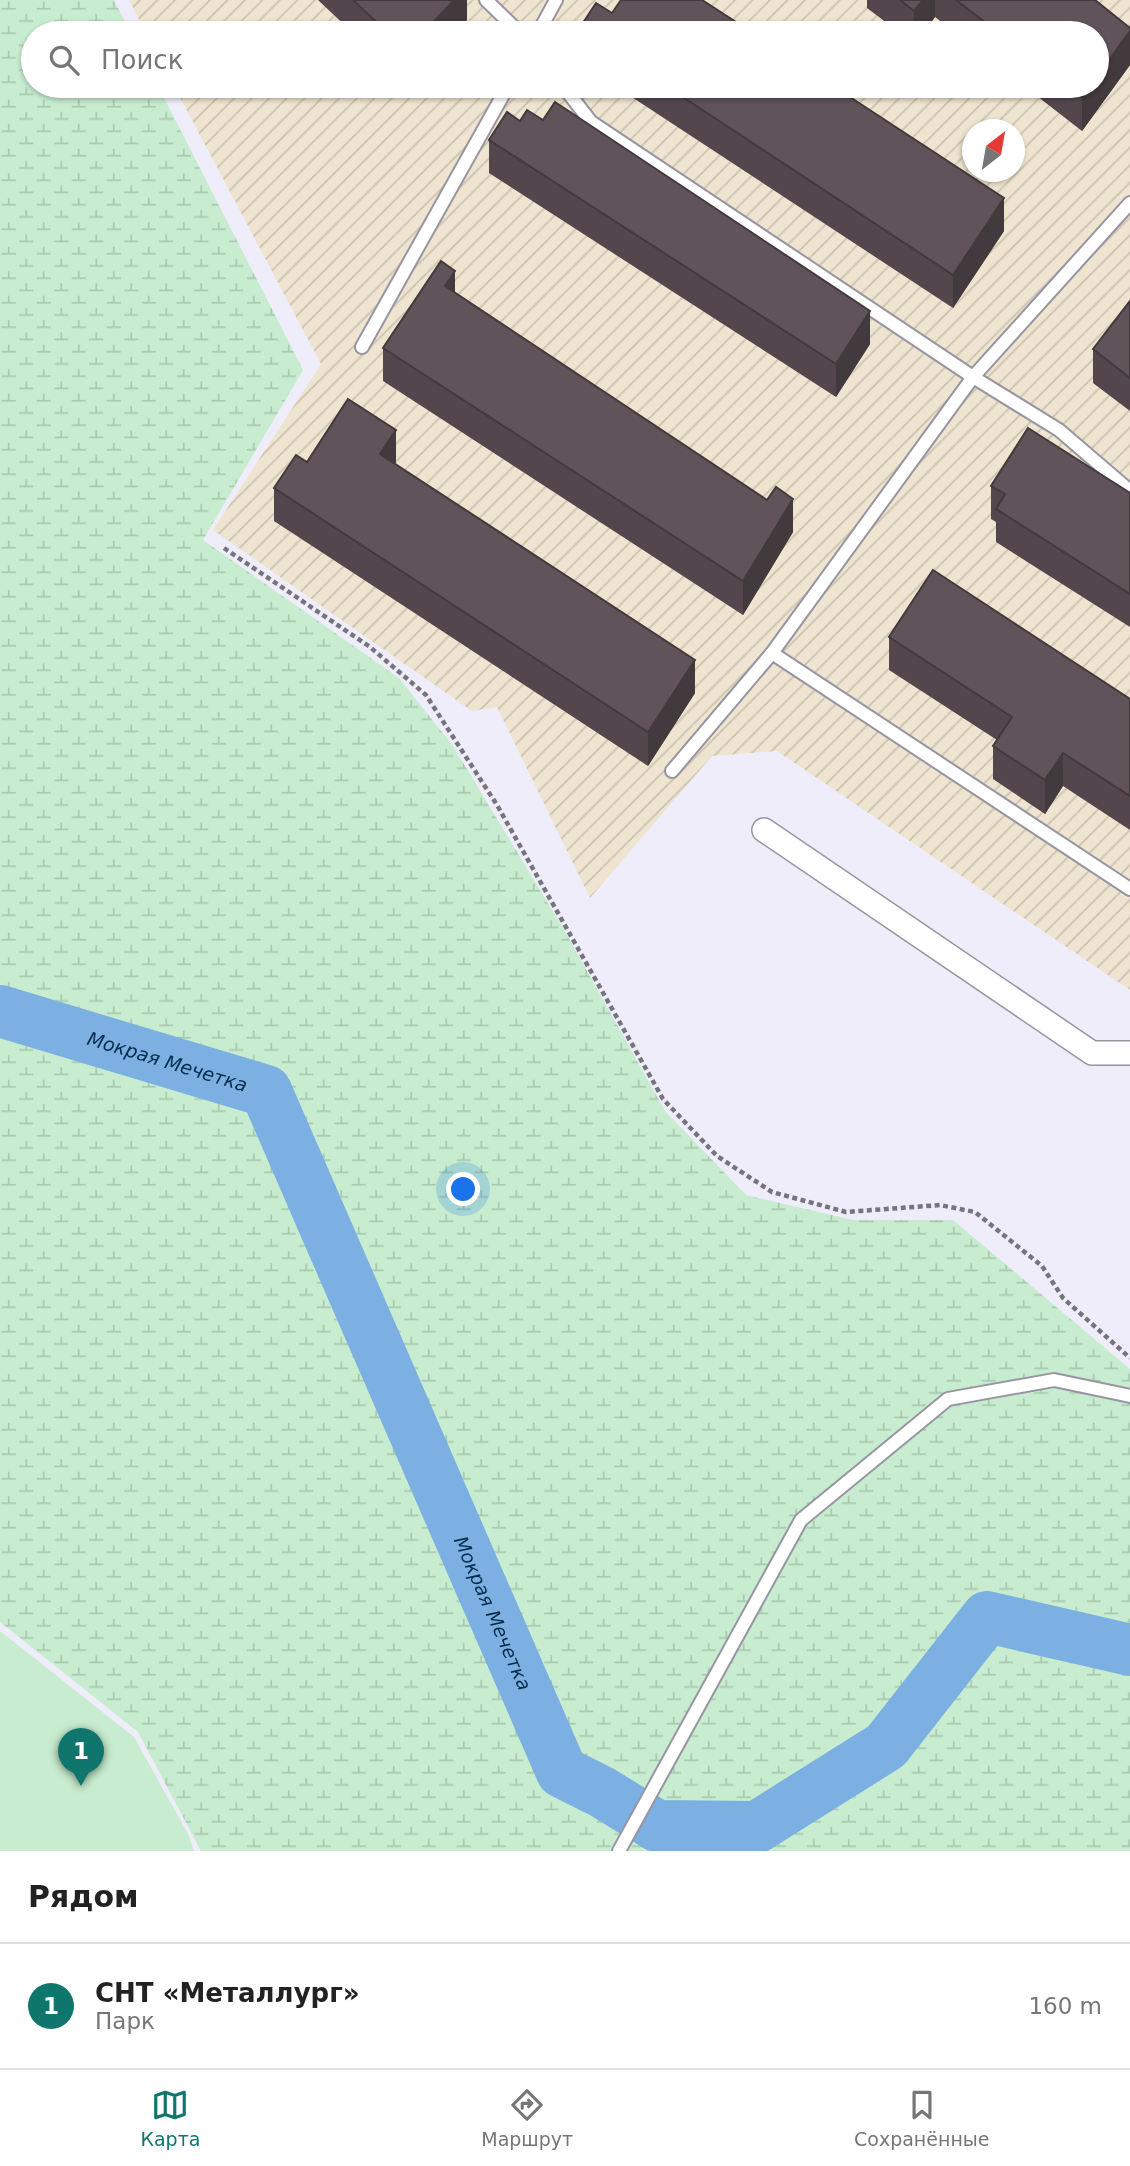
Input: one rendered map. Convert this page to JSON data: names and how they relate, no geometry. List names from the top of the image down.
{
  "water": ["Мокрая Мечетка"],
  "north": "top right",
  "page": {
    "search": "Поиск",
    "pins": "1",
    "heading": "Рядом",
    "list": [
      {
        "mark": "1",
        "name": "СНТ «Металлург»",
        "note": "Парк",
        "value": "160 m"
      }
    ],
    "nav": ["Карта", "Маршрут", "Сохранённые"]
  }
}
